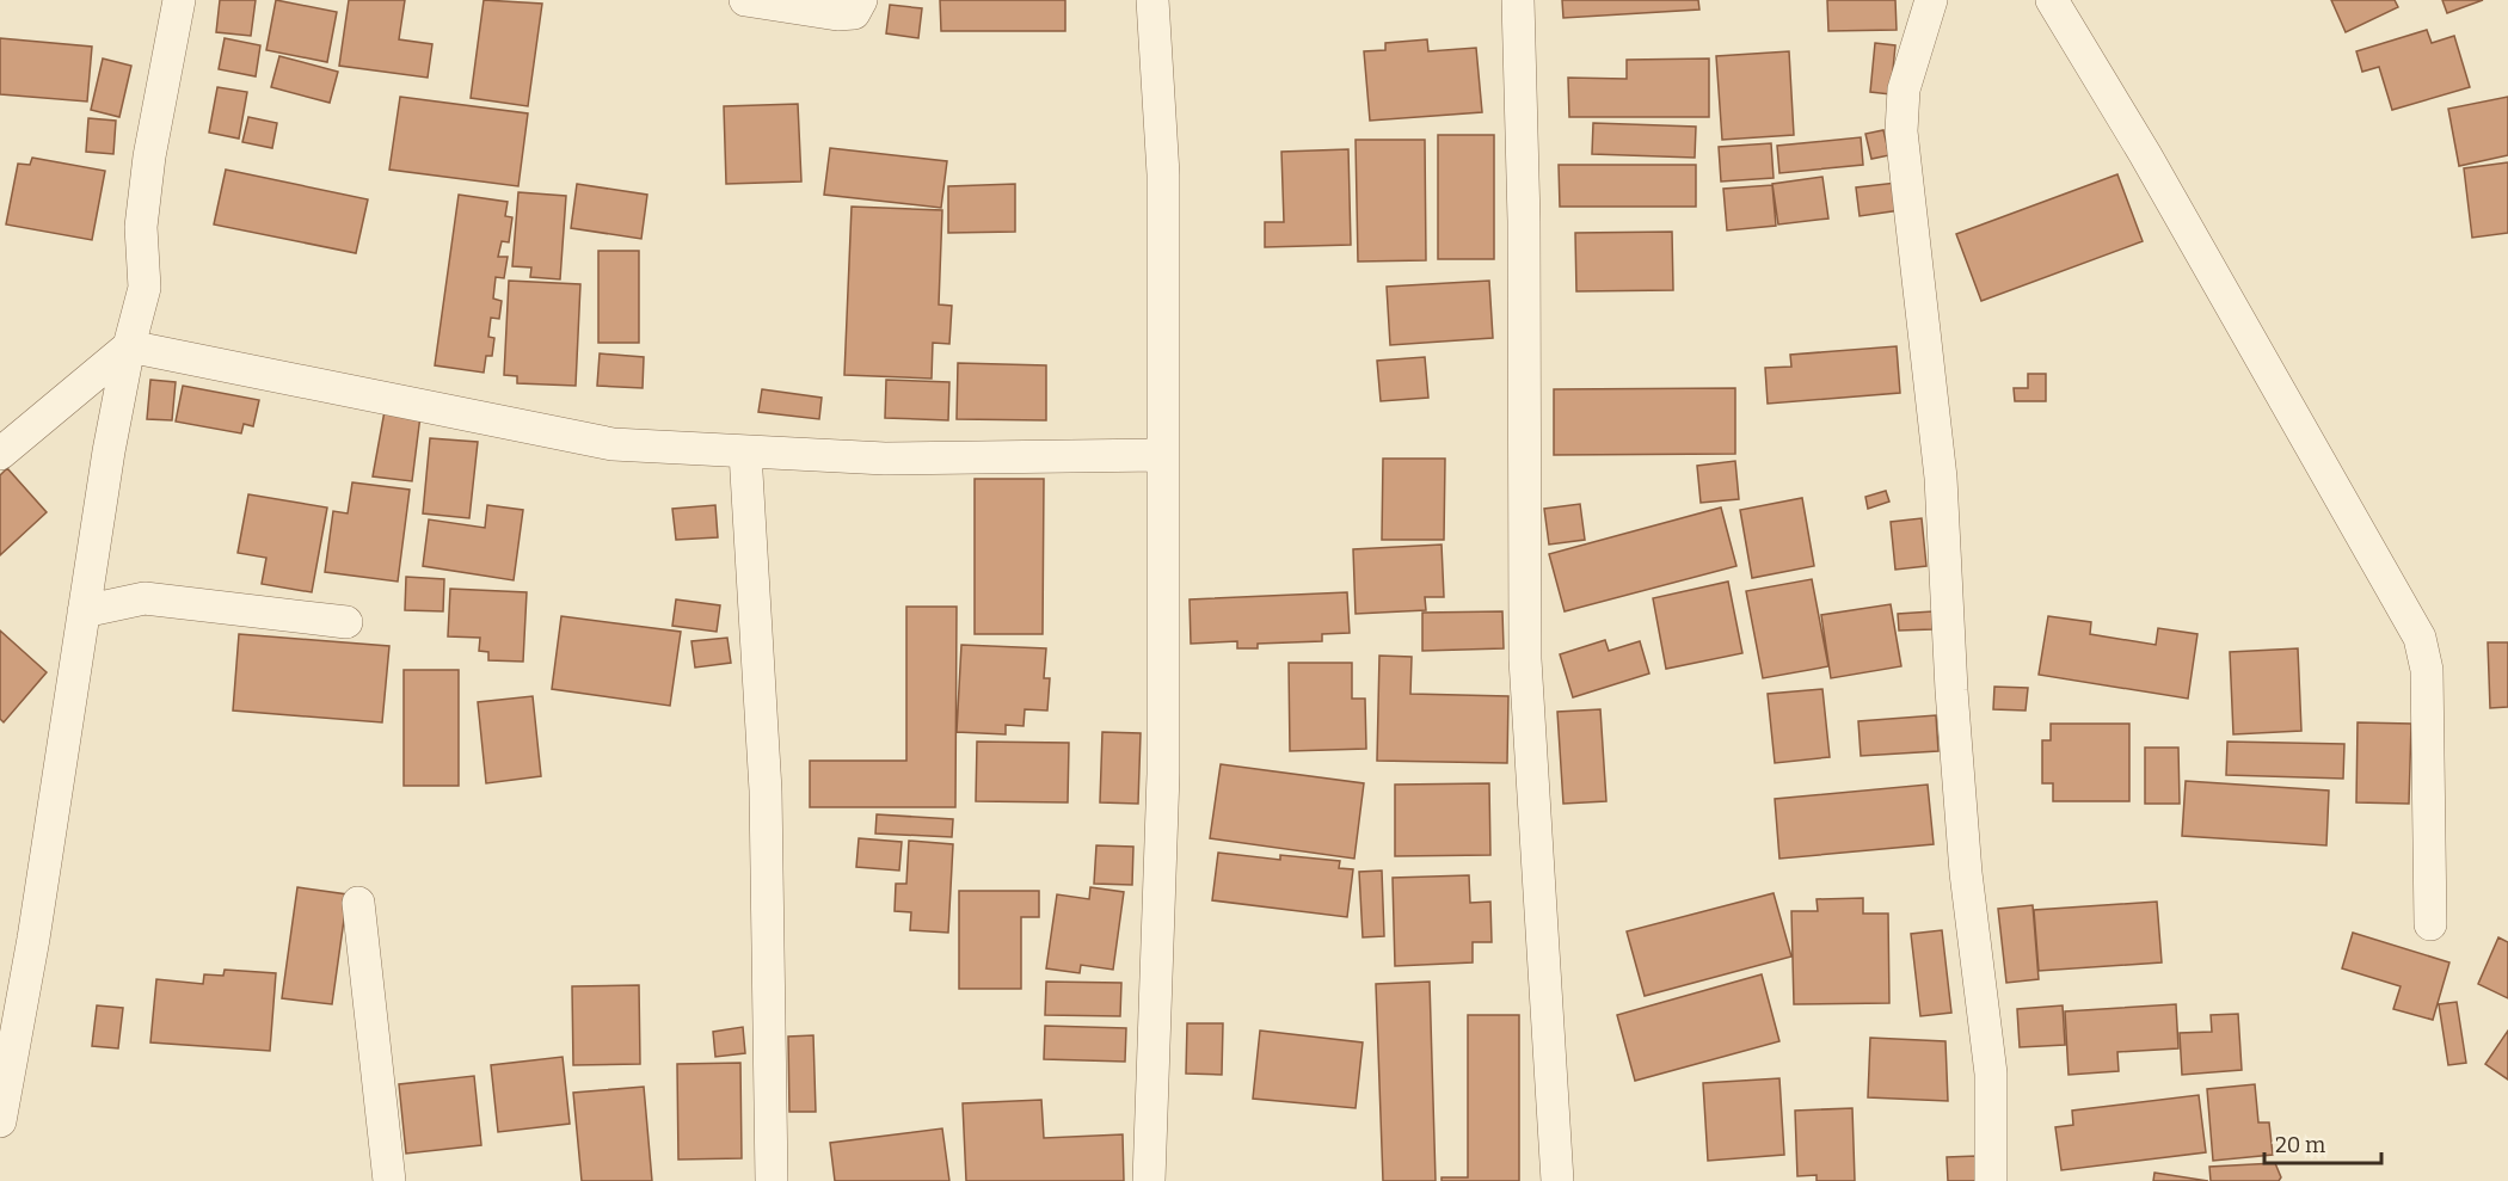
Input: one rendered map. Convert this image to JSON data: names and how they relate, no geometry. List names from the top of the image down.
{
  "scale_bar": "20 m"
}
